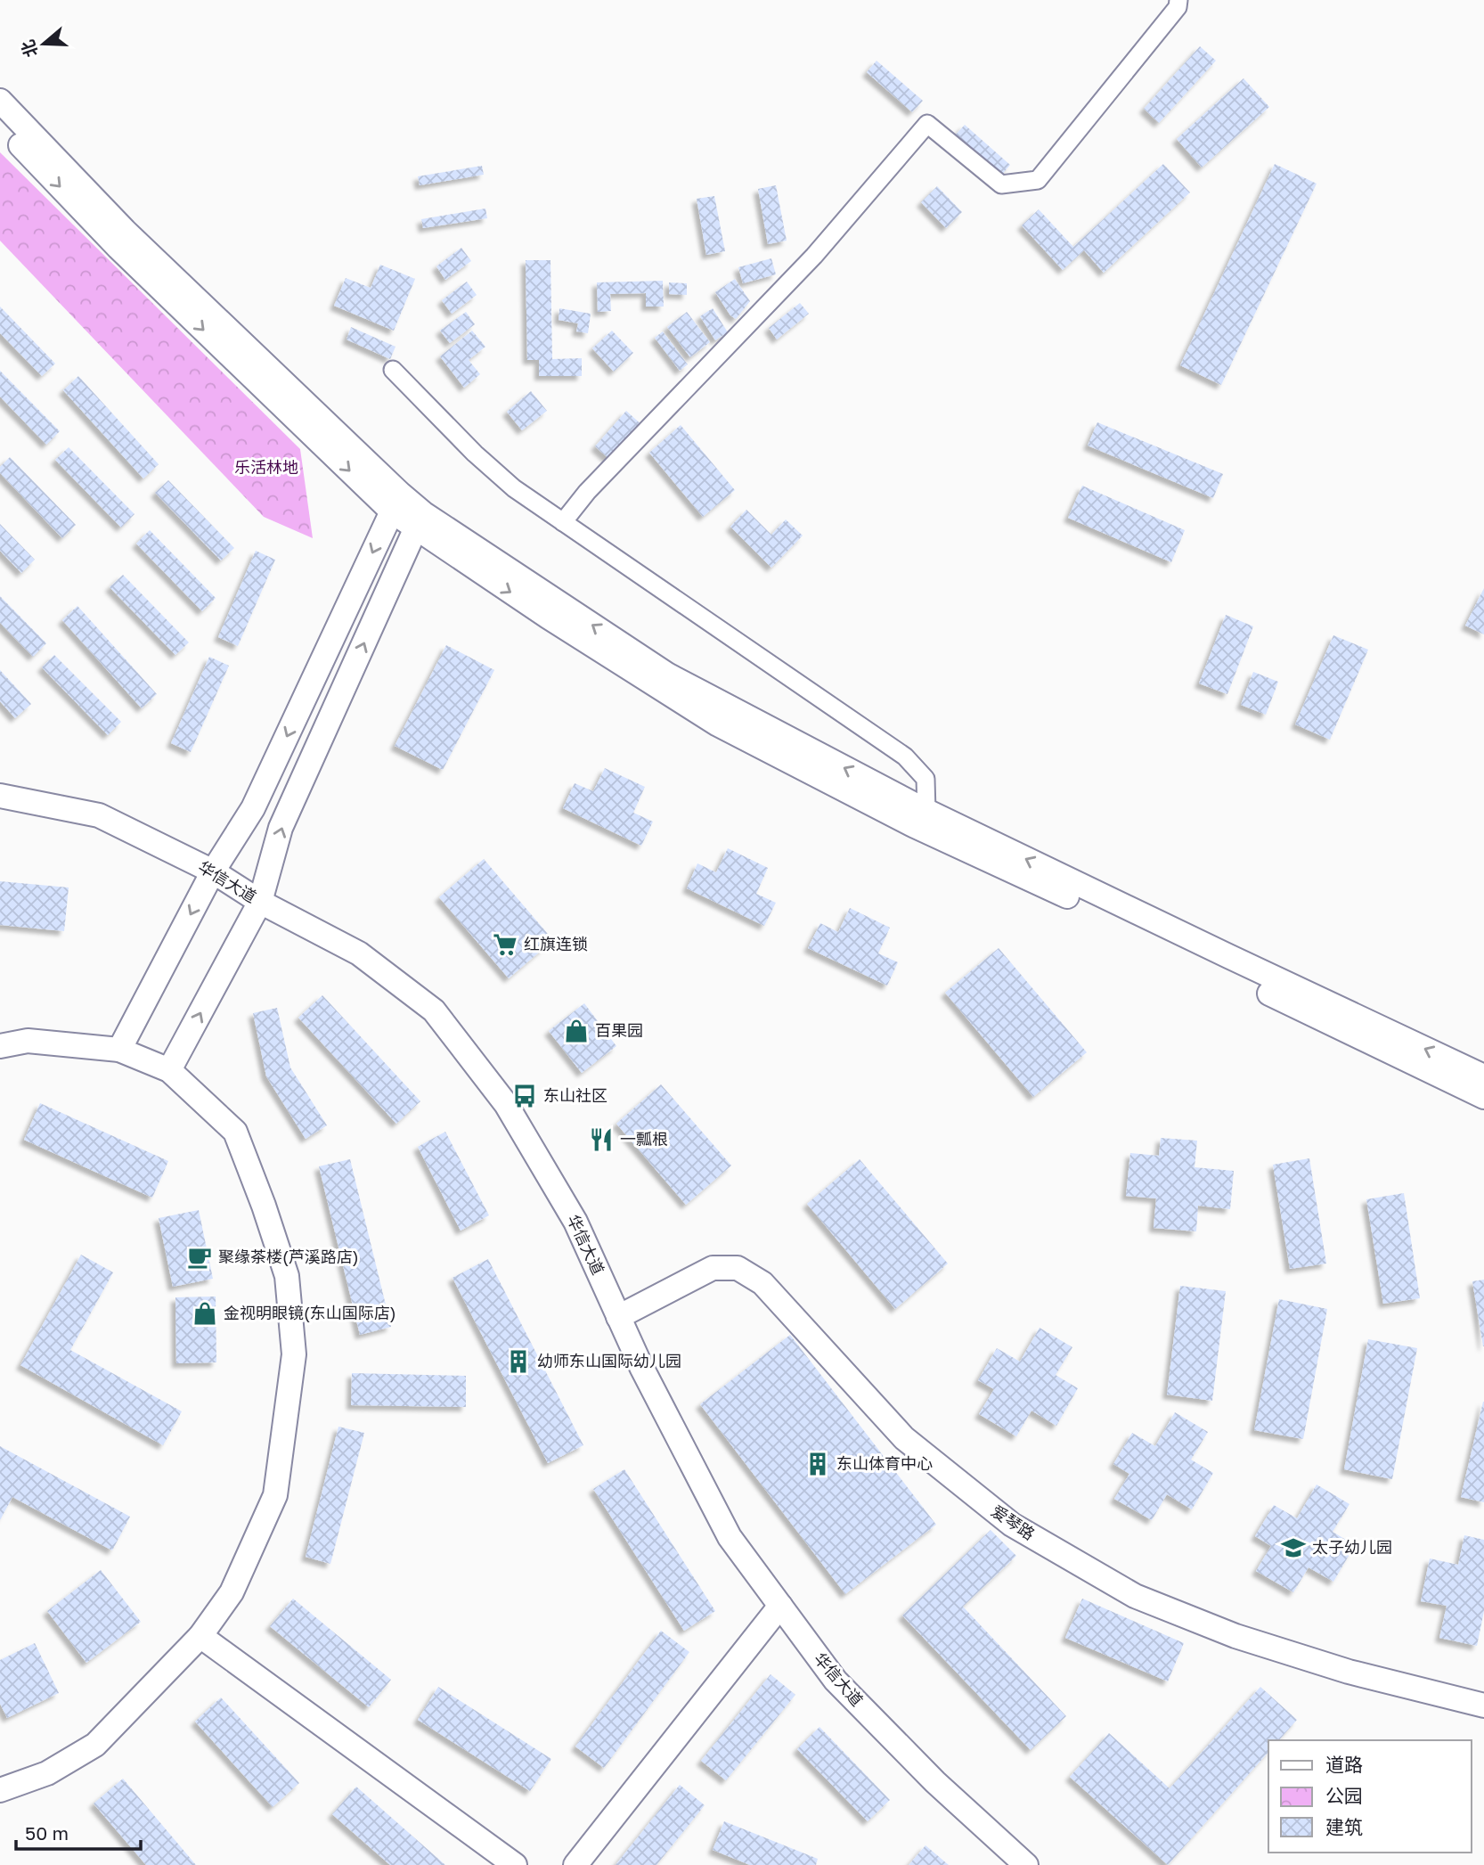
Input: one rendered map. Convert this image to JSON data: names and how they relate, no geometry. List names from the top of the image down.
{
  "streets": {
    "street": ["华信大道", "爱琴路"]
  },
  "crossings": [
    ["华信大道", "爱琴路"]
  ],
  "parks": ["乐活林地"],
  "places": {
    "supermarket": ["红旗连锁"],
    "shop": ["百果园", "金视明眼镜(东山国际店)"],
    "bus stop": ["东山社区"],
    "restaurant": ["一瓢根"],
    "cafe": ["聚缘茶楼(芦溪路店)"],
    "building": ["幼师东山国际幼儿园", "东山体育中心"],
    "school or university": ["太子幼儿园"]
  },
  "legend": ["道路", "公园", "建筑"],
  "scale_bar": "50 m",
  "north": "left"
}
